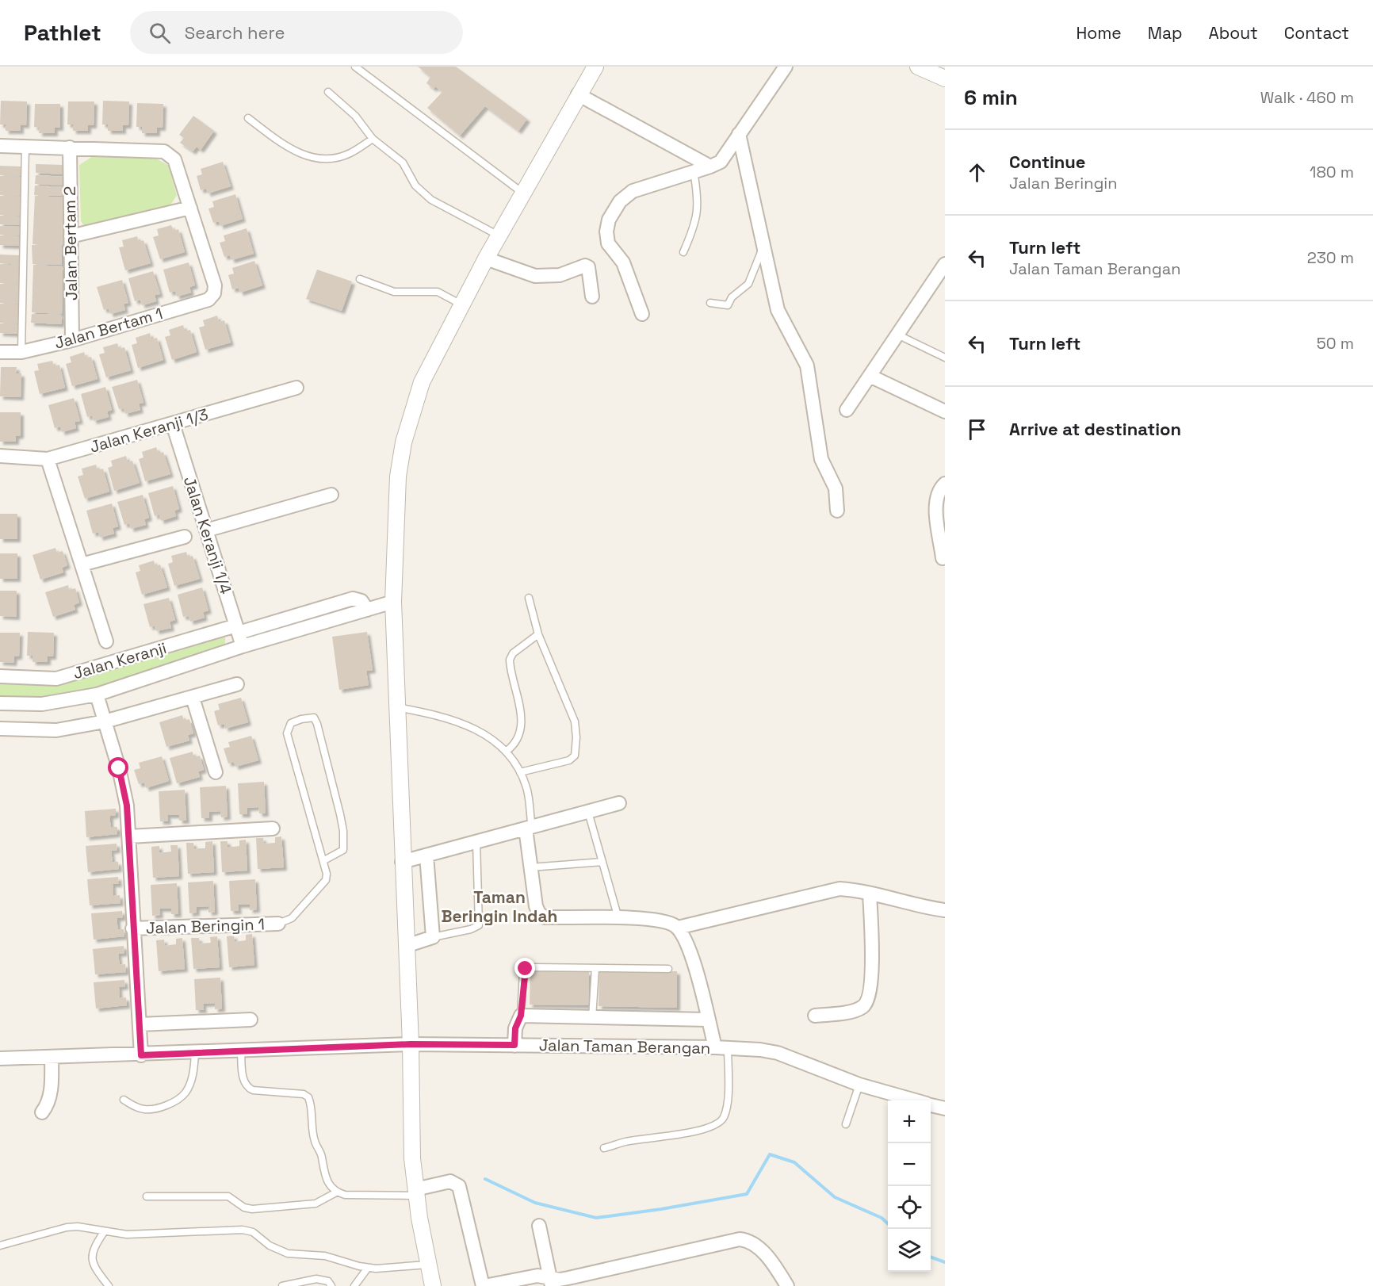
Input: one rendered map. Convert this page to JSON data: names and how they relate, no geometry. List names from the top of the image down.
{
  "streets": {
    "street": [
      "Jalan Bertam 2",
      "Jalan Bertam 1",
      "Jalan Keranji 1/3",
      "Jalan Keranji 1/4",
      "Jalan Keranji",
      "Jalan Beringin 1",
      "Jalan Taman Berangan"
    ]
  },
  "crossings": [
    ["Jalan Bertam 2", "Jalan Bertam 1"],
    ["Jalan Keranji 1/3", "Jalan Keranji 1/4"],
    ["Jalan Keranji 1/4", "Jalan Keranji"]
  ],
  "districts": ["Taman Beringin Indah"],
  "page": {
    "header": "Pathlet",
    "search": "Search here",
    "nav": [
      "Home",
      "Map",
      "About",
      "Contact"
    ],
    "heading": ["6 min", "Walk · 460 m"],
    "list": [
      ["Continue", "Jalan Beringin", "180 m"],
      ["Turn left", "Jalan Taman Berangan", "230 m"],
      ["Turn left", "50 m"],
      "Arrive at destination"
    ],
    "map_buttons": ["+", "−"]
  }
}
